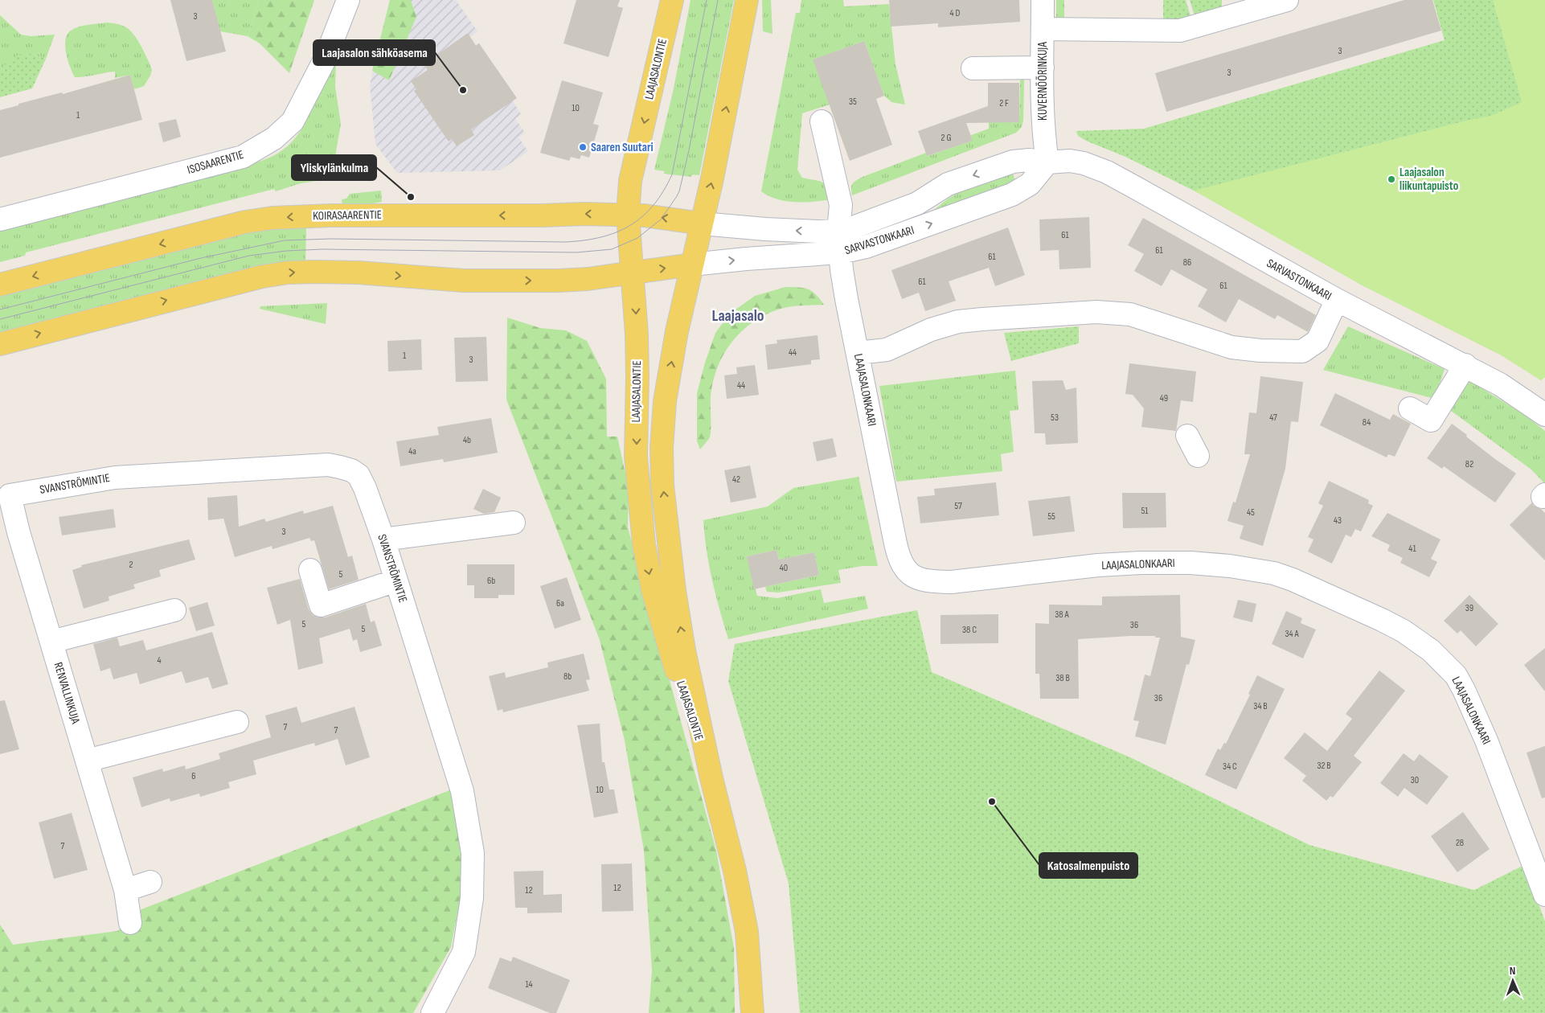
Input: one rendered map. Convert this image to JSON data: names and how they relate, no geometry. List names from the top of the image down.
{
  "streets": {
    "main road": ["LAAJASALONTIE", "KOIRASAARENTIE"],
    "street": [
      "KUVERNÖÖRINKUJA",
      "ISOSAARENTIE",
      "SARVASTONKAARI",
      "LAAJASALONKAARI",
      "SVANSTRÖMINTIE",
      "RENVALLINKUJA"
    ]
  },
  "crossings": [
    ["LAAJASALONTIE", "KOIRASAARENTIE"],
    ["LAAJASALONTIE", "SARVASTONKAARI"],
    ["KUVERNÖÖRINKUJA", "SARVASTONKAARI"],
    ["KOIRASAARENTIE", "SARVASTONKAARI"],
    ["SARVASTONKAARI", "LAAJASALONKAARI"],
    ["SVANSTRÖMINTIE", "RENVALLINKUJA"]
  ],
  "districts": ["Laajasalo"],
  "places": [
    "Laajasalon sähköasema",
    "Saaren Suutari",
    "Laajasalon liikuntapuisto",
    "Yliskylänkulma",
    "Katosalmenpuisto"
  ],
  "house_numbers": [
    "4 D",
    "3",
    "3",
    "3",
    "35",
    "2 F",
    "10",
    "1",
    "2 G",
    "61",
    "61",
    "61",
    "86",
    "61",
    "61",
    "44",
    "1",
    "3",
    "44",
    "49",
    "53",
    "47",
    "84",
    "4b",
    "4a",
    "82",
    "42",
    "57",
    "51",
    "45",
    "55",
    "43",
    "3",
    "41",
    "2",
    "40",
    "5",
    "6b",
    "6a",
    "39",
    "38 A",
    "5",
    "36",
    "5",
    "38 C",
    "34 A",
    "4",
    "8b",
    "38 B",
    "36",
    "34 B",
    "7",
    "7",
    "32 B",
    "34 C",
    "6",
    "30",
    "10",
    "28",
    "7",
    "12",
    "12",
    "14"
  ],
  "north": "top"
}
